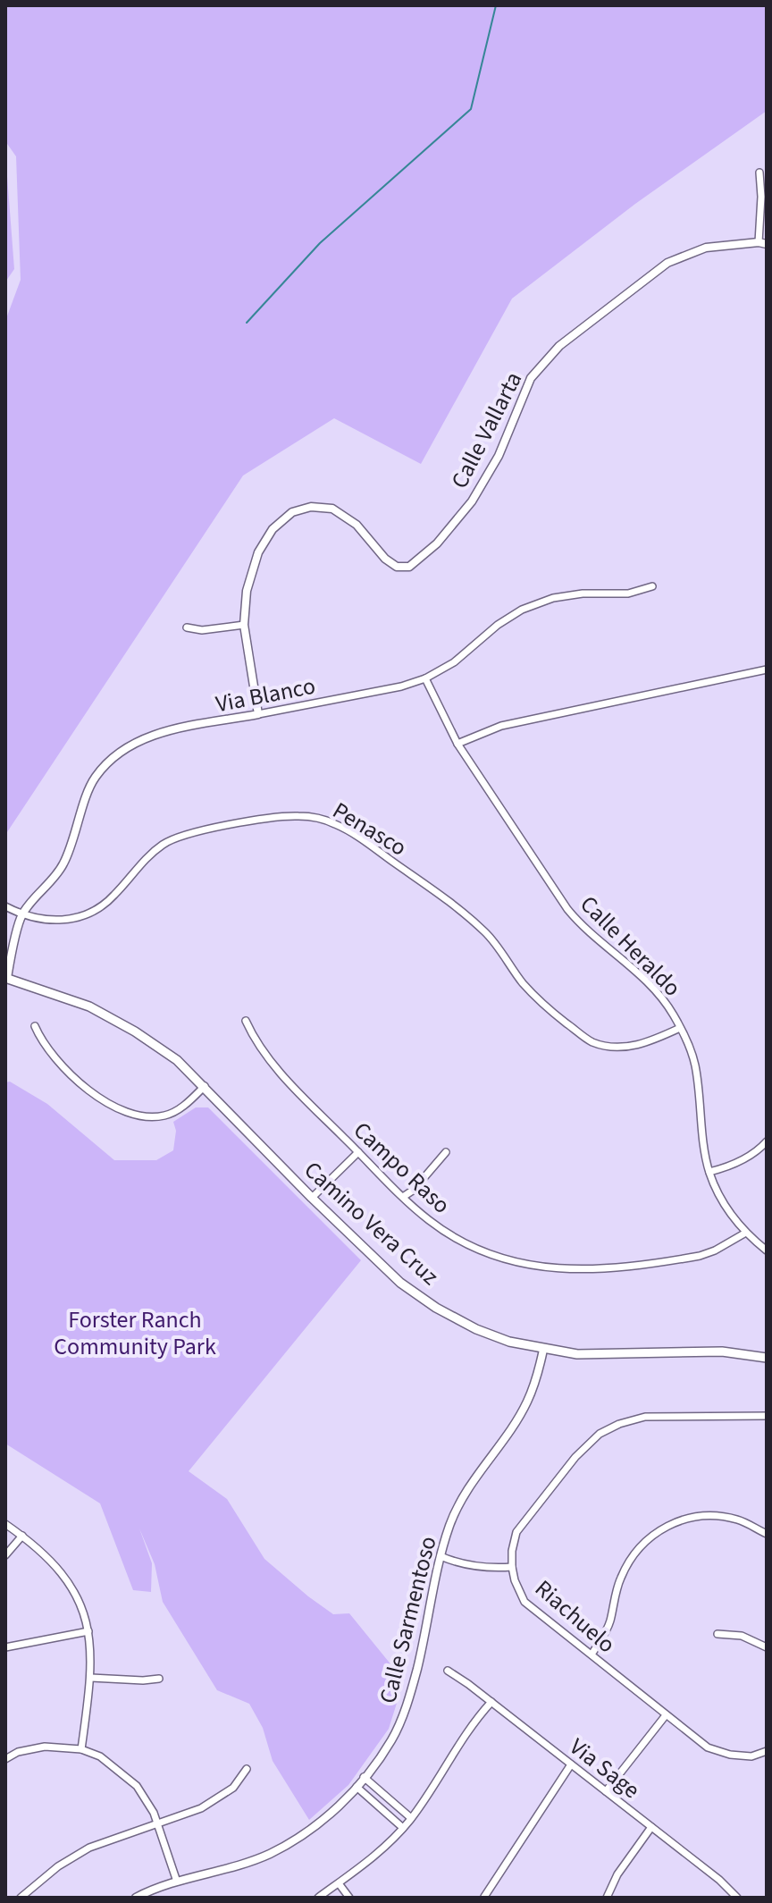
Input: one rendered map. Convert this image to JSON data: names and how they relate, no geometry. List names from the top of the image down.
{
  "streets": {
    "main road": ["Camino Vera Cruz"],
    "street": [
      "Calle Vallarta",
      "Via Blanco",
      "Penasco",
      "Calle Heraldo",
      "Campo Raso",
      "Riachuelo",
      "Calle Sarmentoso",
      "Via Sage"
    ]
  },
  "crossings": [
    ["Calle Vallarta", "Via Blanco"],
    ["Via Blanco", "Penasco"],
    ["Via Blanco", "Calle Heraldo"],
    ["Via Blanco", "Camino Vera Cruz"],
    ["Penasco", "Calle Heraldo"],
    ["Calle Heraldo", "Campo Raso"],
    ["Camino Vera Cruz", "Calle Sarmentoso"]
  ],
  "parks": ["Forster Ranch Community Park"]
}
